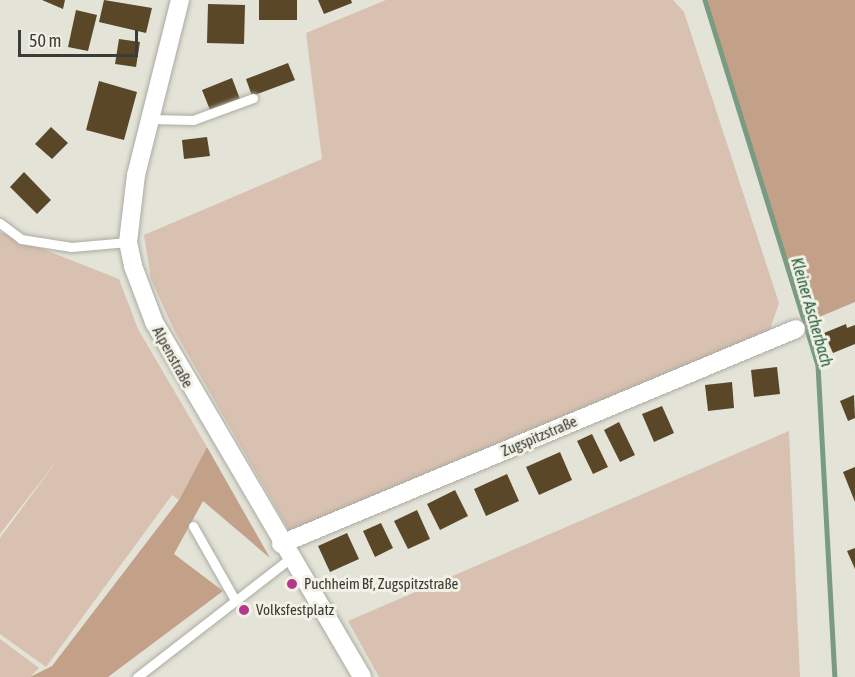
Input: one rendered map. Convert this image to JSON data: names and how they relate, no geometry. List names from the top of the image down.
{
  "streets": {
    "street": ["Alpenstraße", "Zugspitzstraße"]
  },
  "crossings": [
    ["Alpenstraße", "Zugspitzstraße"]
  ],
  "water": ["Kleiner Ascherbach"],
  "places": ["Puchheim Bf, Zugspitzstraße", "Volksfestplatz"],
  "scale_bar": "50 m"
}
